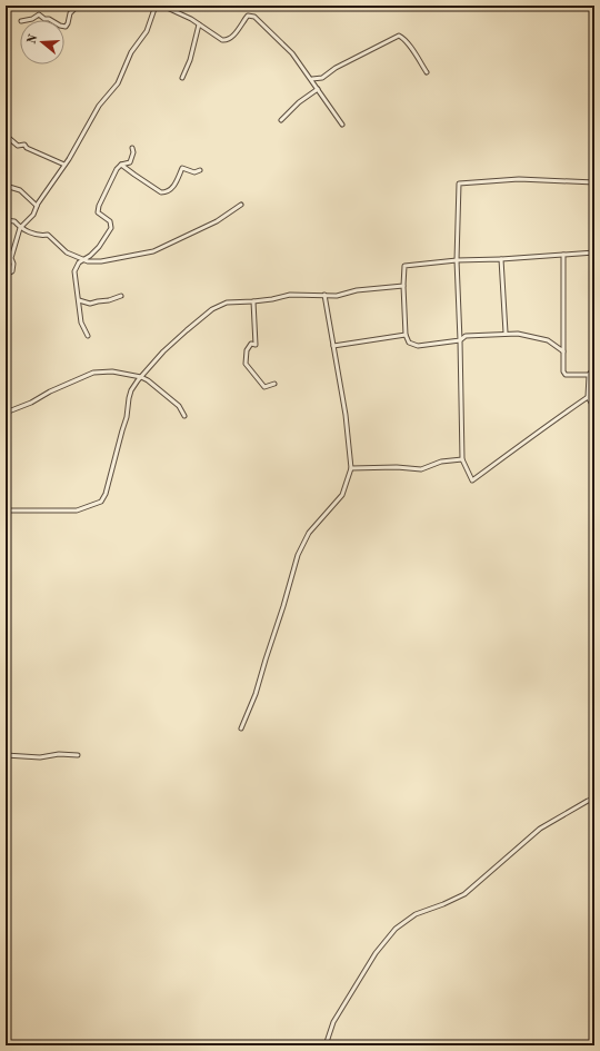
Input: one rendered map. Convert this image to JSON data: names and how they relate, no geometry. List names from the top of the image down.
{
  "north": "left"
}
